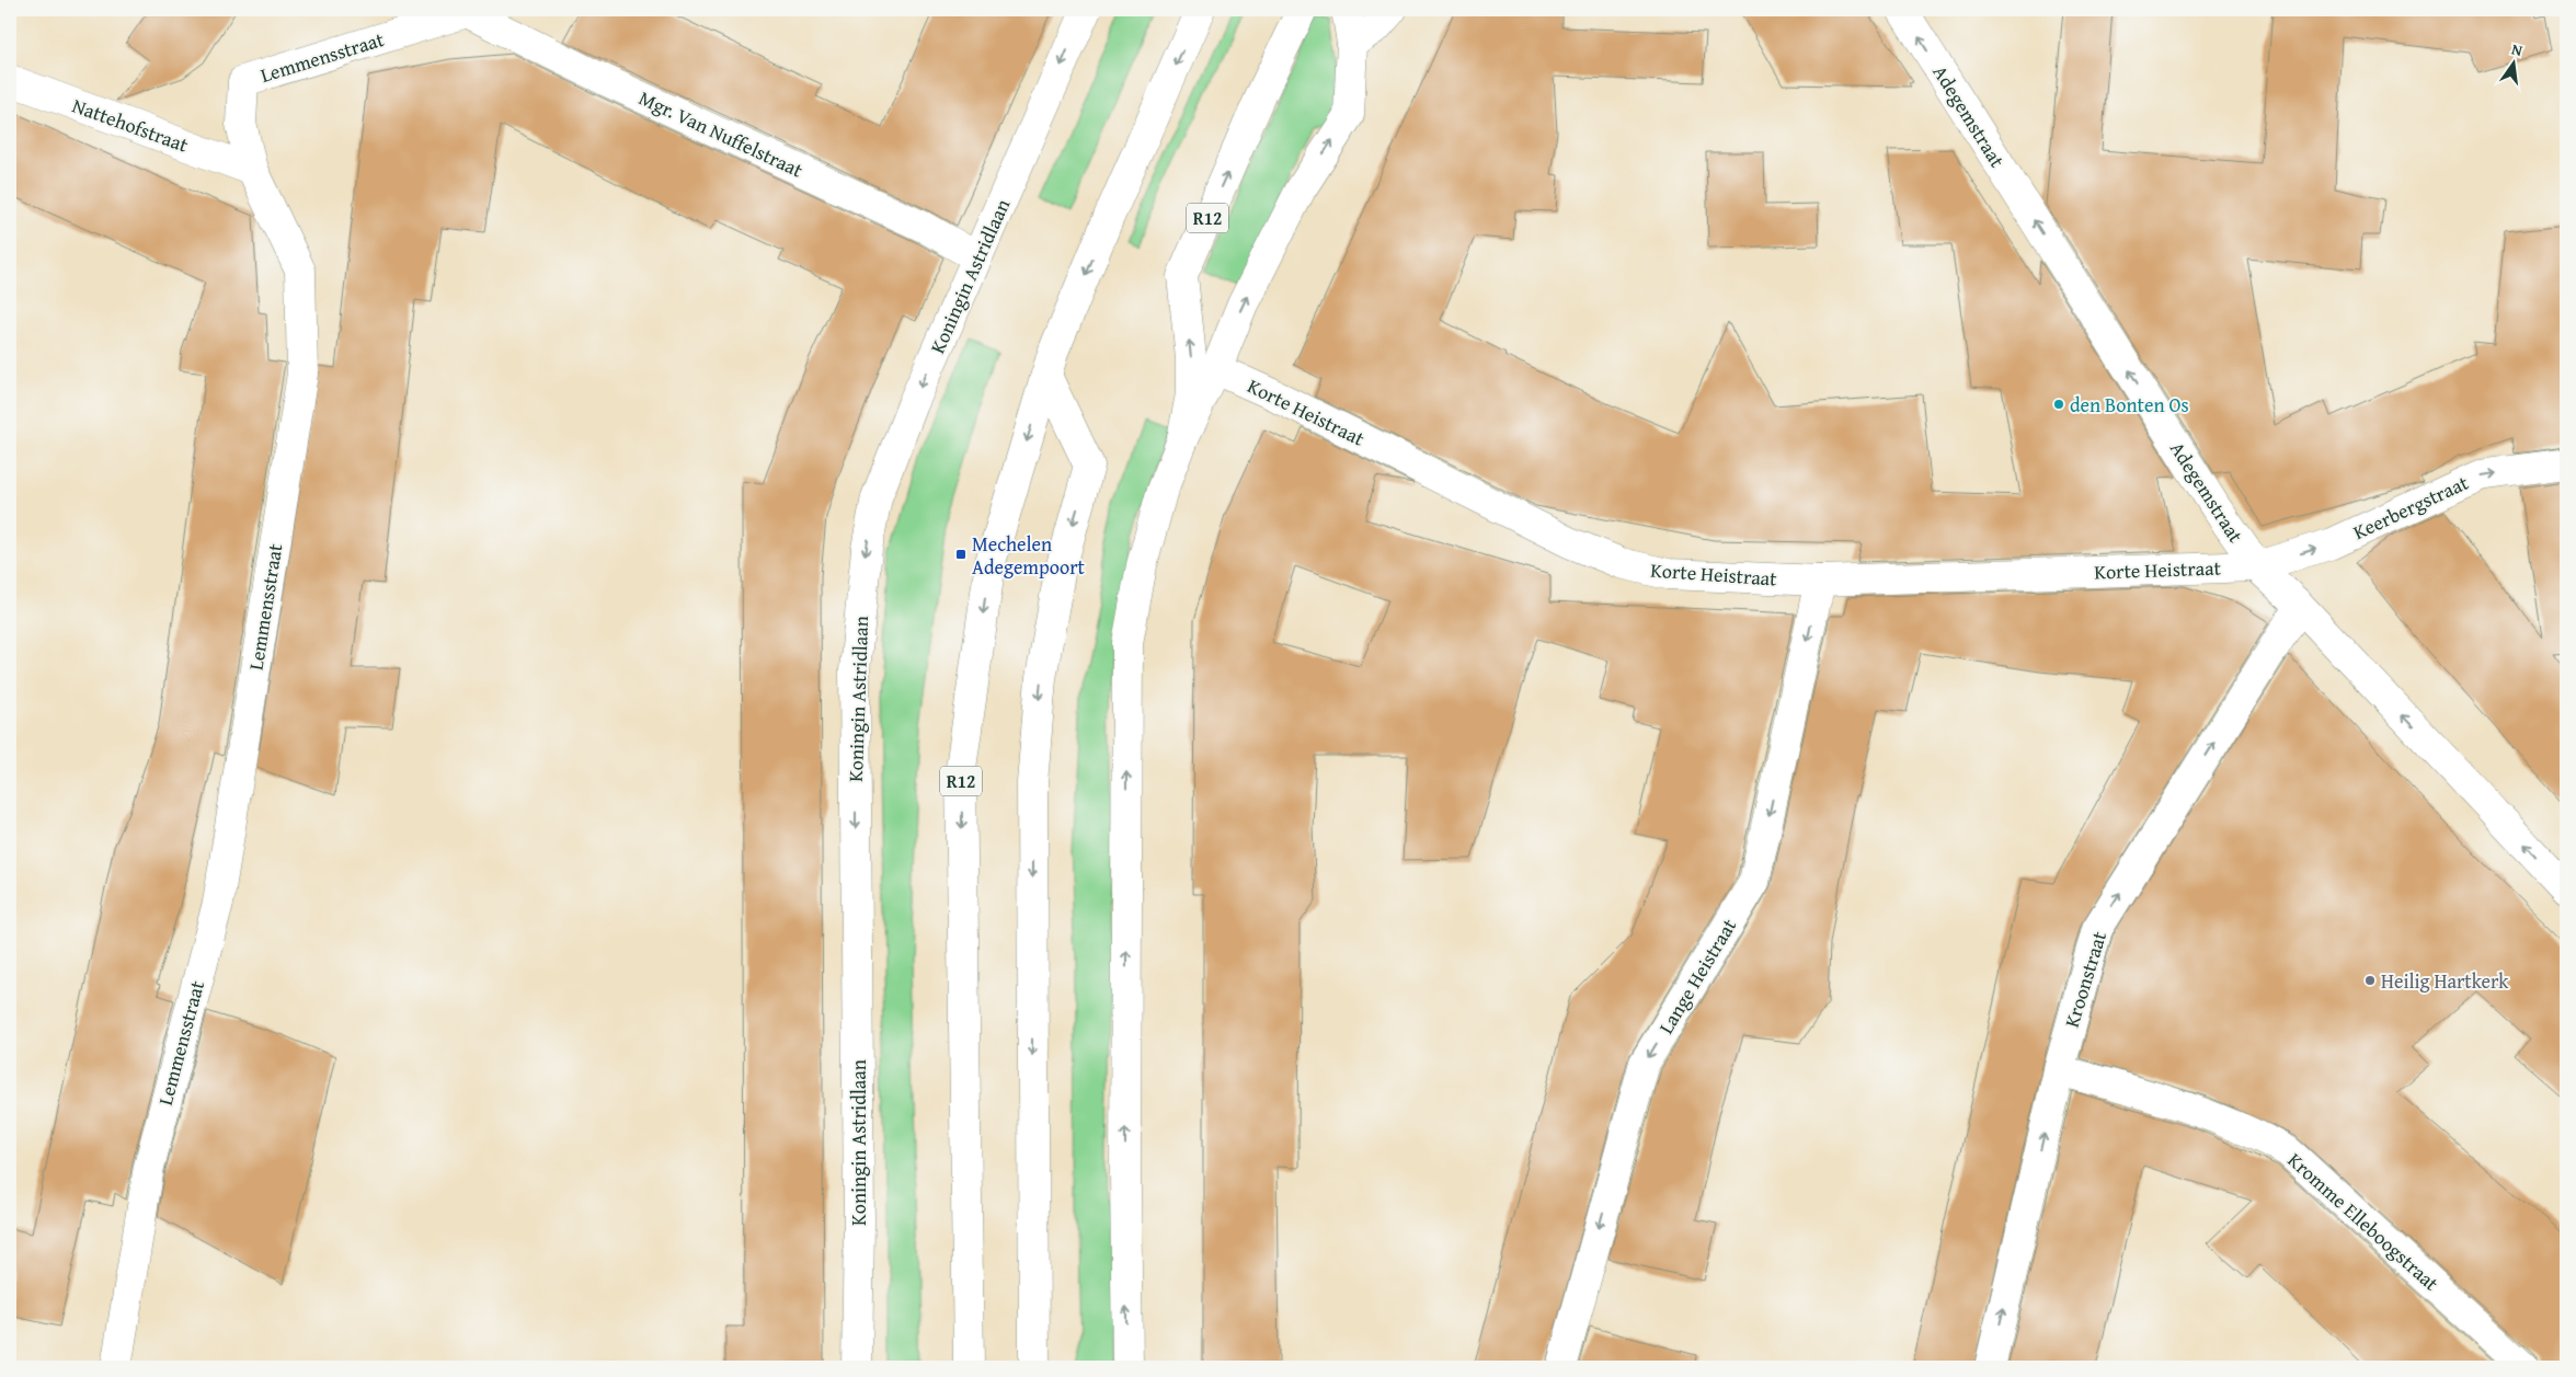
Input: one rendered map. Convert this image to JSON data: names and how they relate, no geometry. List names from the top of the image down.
{
  "streets": {
    "street": [
      "Lemmensstraat",
      "Adegemstraat",
      "Nattehofstraat",
      "Mgr. Van Nuffelstraat",
      "R12",
      "Koningin Astridlaan",
      "Korte Heistraat",
      "Keerbergstraat",
      "Lange Heistraat",
      "Kroonstraat",
      "Kromme Elleboogstraat"
    ]
  },
  "crossings": [
    ["Lemmensstraat", "Nattehofstraat"],
    ["Lemmensstraat", "Mgr. Van Nuffelstraat"],
    ["Adegemstraat", "Korte Heistraat"],
    ["Adegemstraat", "Keerbergstraat"],
    ["Adegemstraat", "Kroonstraat"],
    ["Mgr. Van Nuffelstraat", "Koningin Astridlaan"],
    ["Korte Heistraat", "Keerbergstraat"],
    ["Korte Heistraat", "Lange Heistraat"],
    ["Kroonstraat", "Kromme Elleboogstraat"]
  ],
  "one_way": [
    "Adegemstraat",
    "Keerbergstraat",
    "Lange Heistraat",
    "Kroonstraat"
  ],
  "places": {
    "other": ["den Bonten Os", "Heilig Hartkerk"],
    "transit": ["Mechelen Adegempoort"]
  },
  "north": "top"
}
